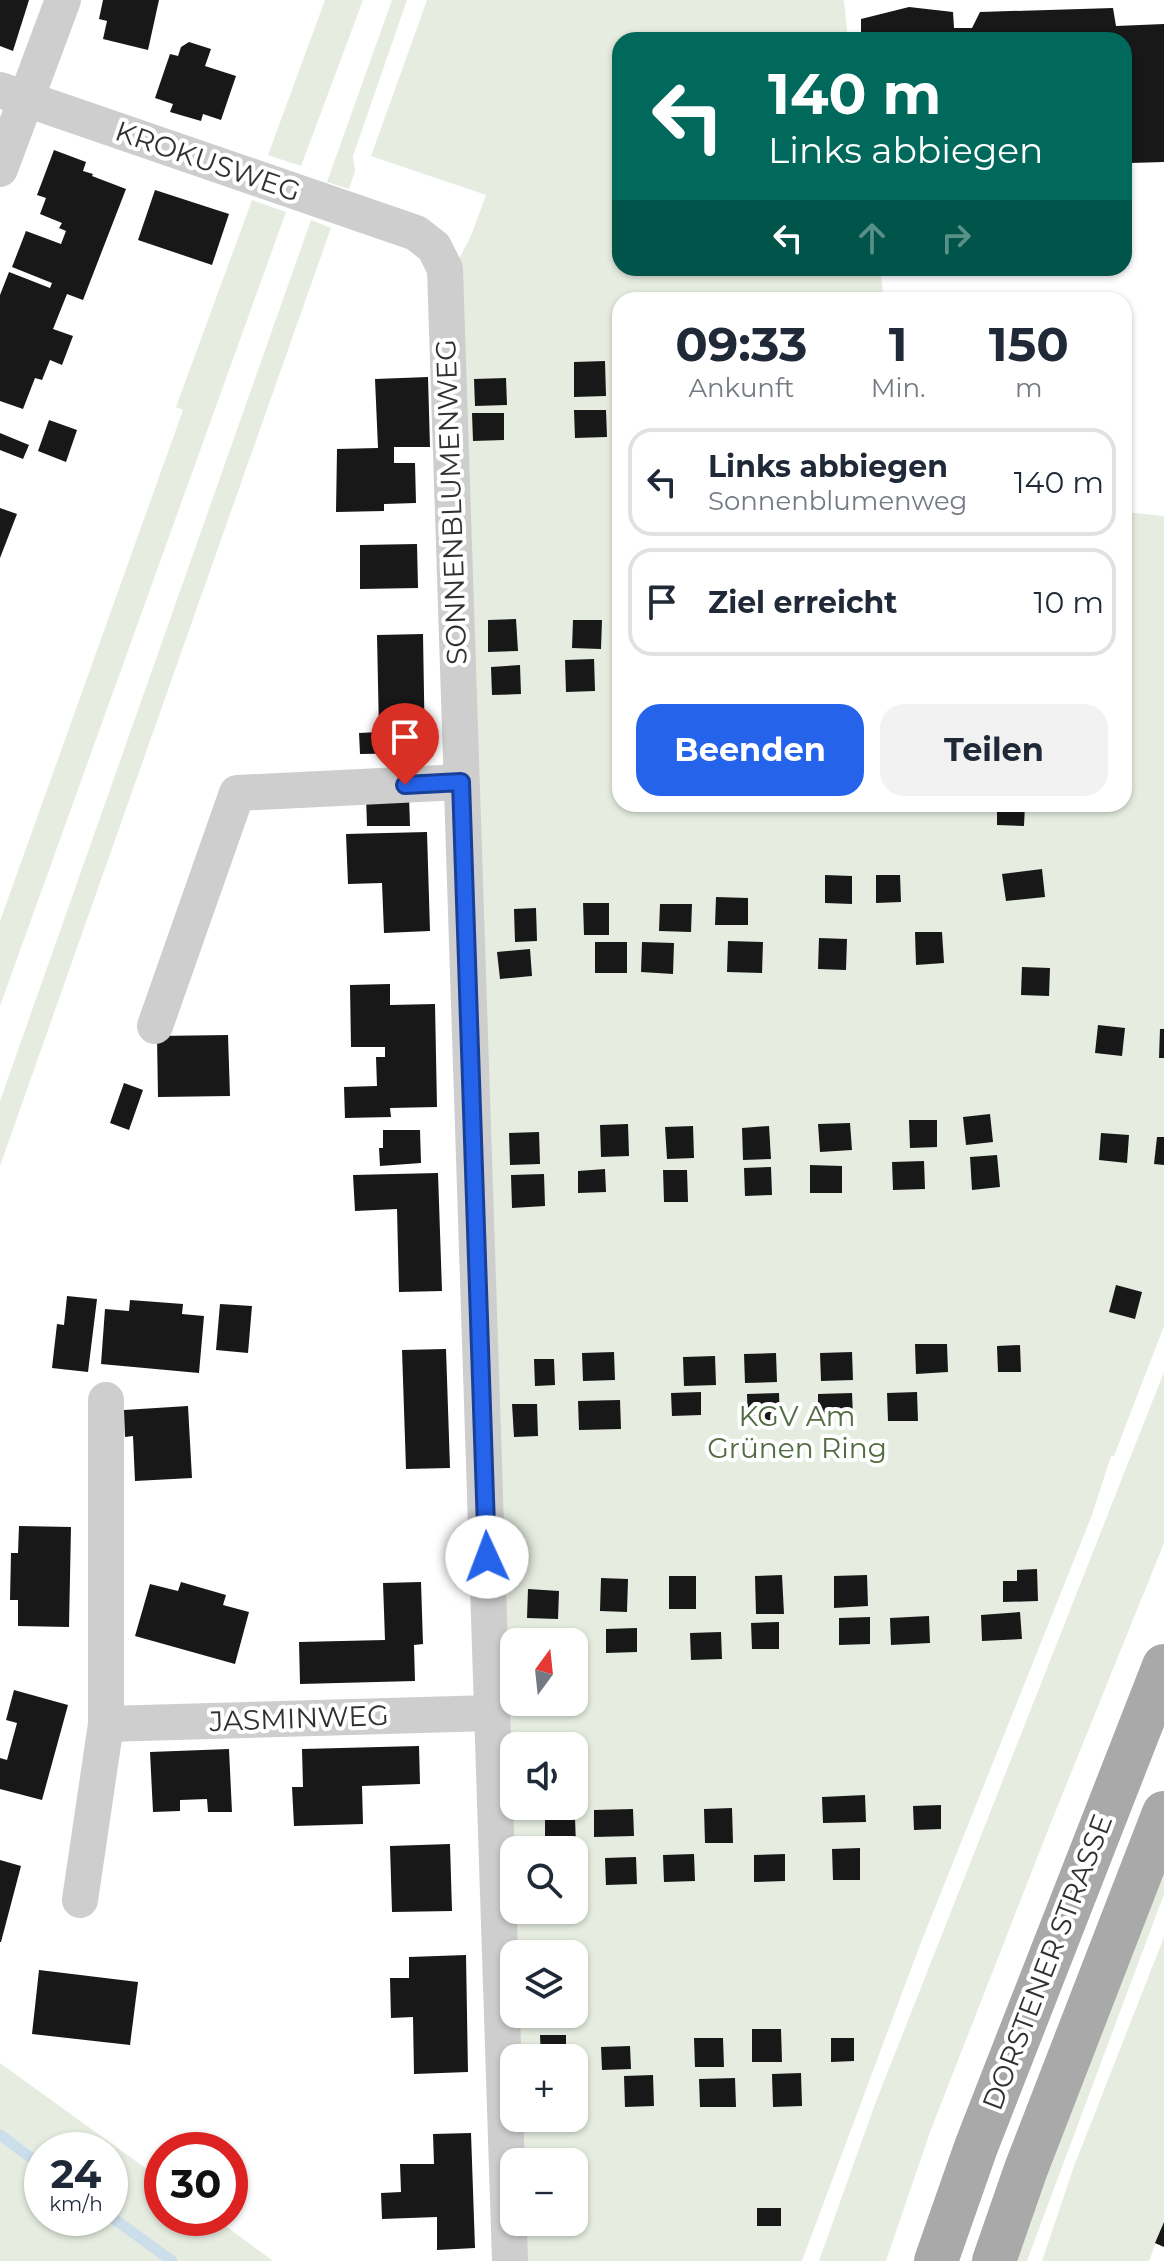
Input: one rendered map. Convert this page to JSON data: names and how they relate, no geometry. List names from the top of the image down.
{
  "streets": {
    "main road": ["DORSTENER STRASSE"],
    "street": ["KROKUSWEG", "SONNENBLUMENWEG", "JASMINWEG"]
  },
  "crossings": [
    ["KROKUSWEG", "SONNENBLUMENWEG"],
    ["SONNENBLUMENWEG", "JASMINWEG"]
  ],
  "parks": ["KGV Am Grünen Ring"],
  "north": "top",
  "page": {
    "turn": ["140 m", "Links abbiegen"],
    "eta": [
      "09:33",
      "Ankunft",
      "1",
      "Min.",
      "150",
      "m"
    ],
    "list": [
      {
        "name": "Links abbiegen",
        "note": "Sonnenblumenweg",
        "value": "140 m"
      },
      {
        "name": "Ziel erreicht",
        "value": "10 m"
      }
    ],
    "buttons": ["Beenden", "Teilen"],
    "map_buttons": ["+", "−"],
    "speed": "24 km/h",
    "limit": "30"
  }
}
